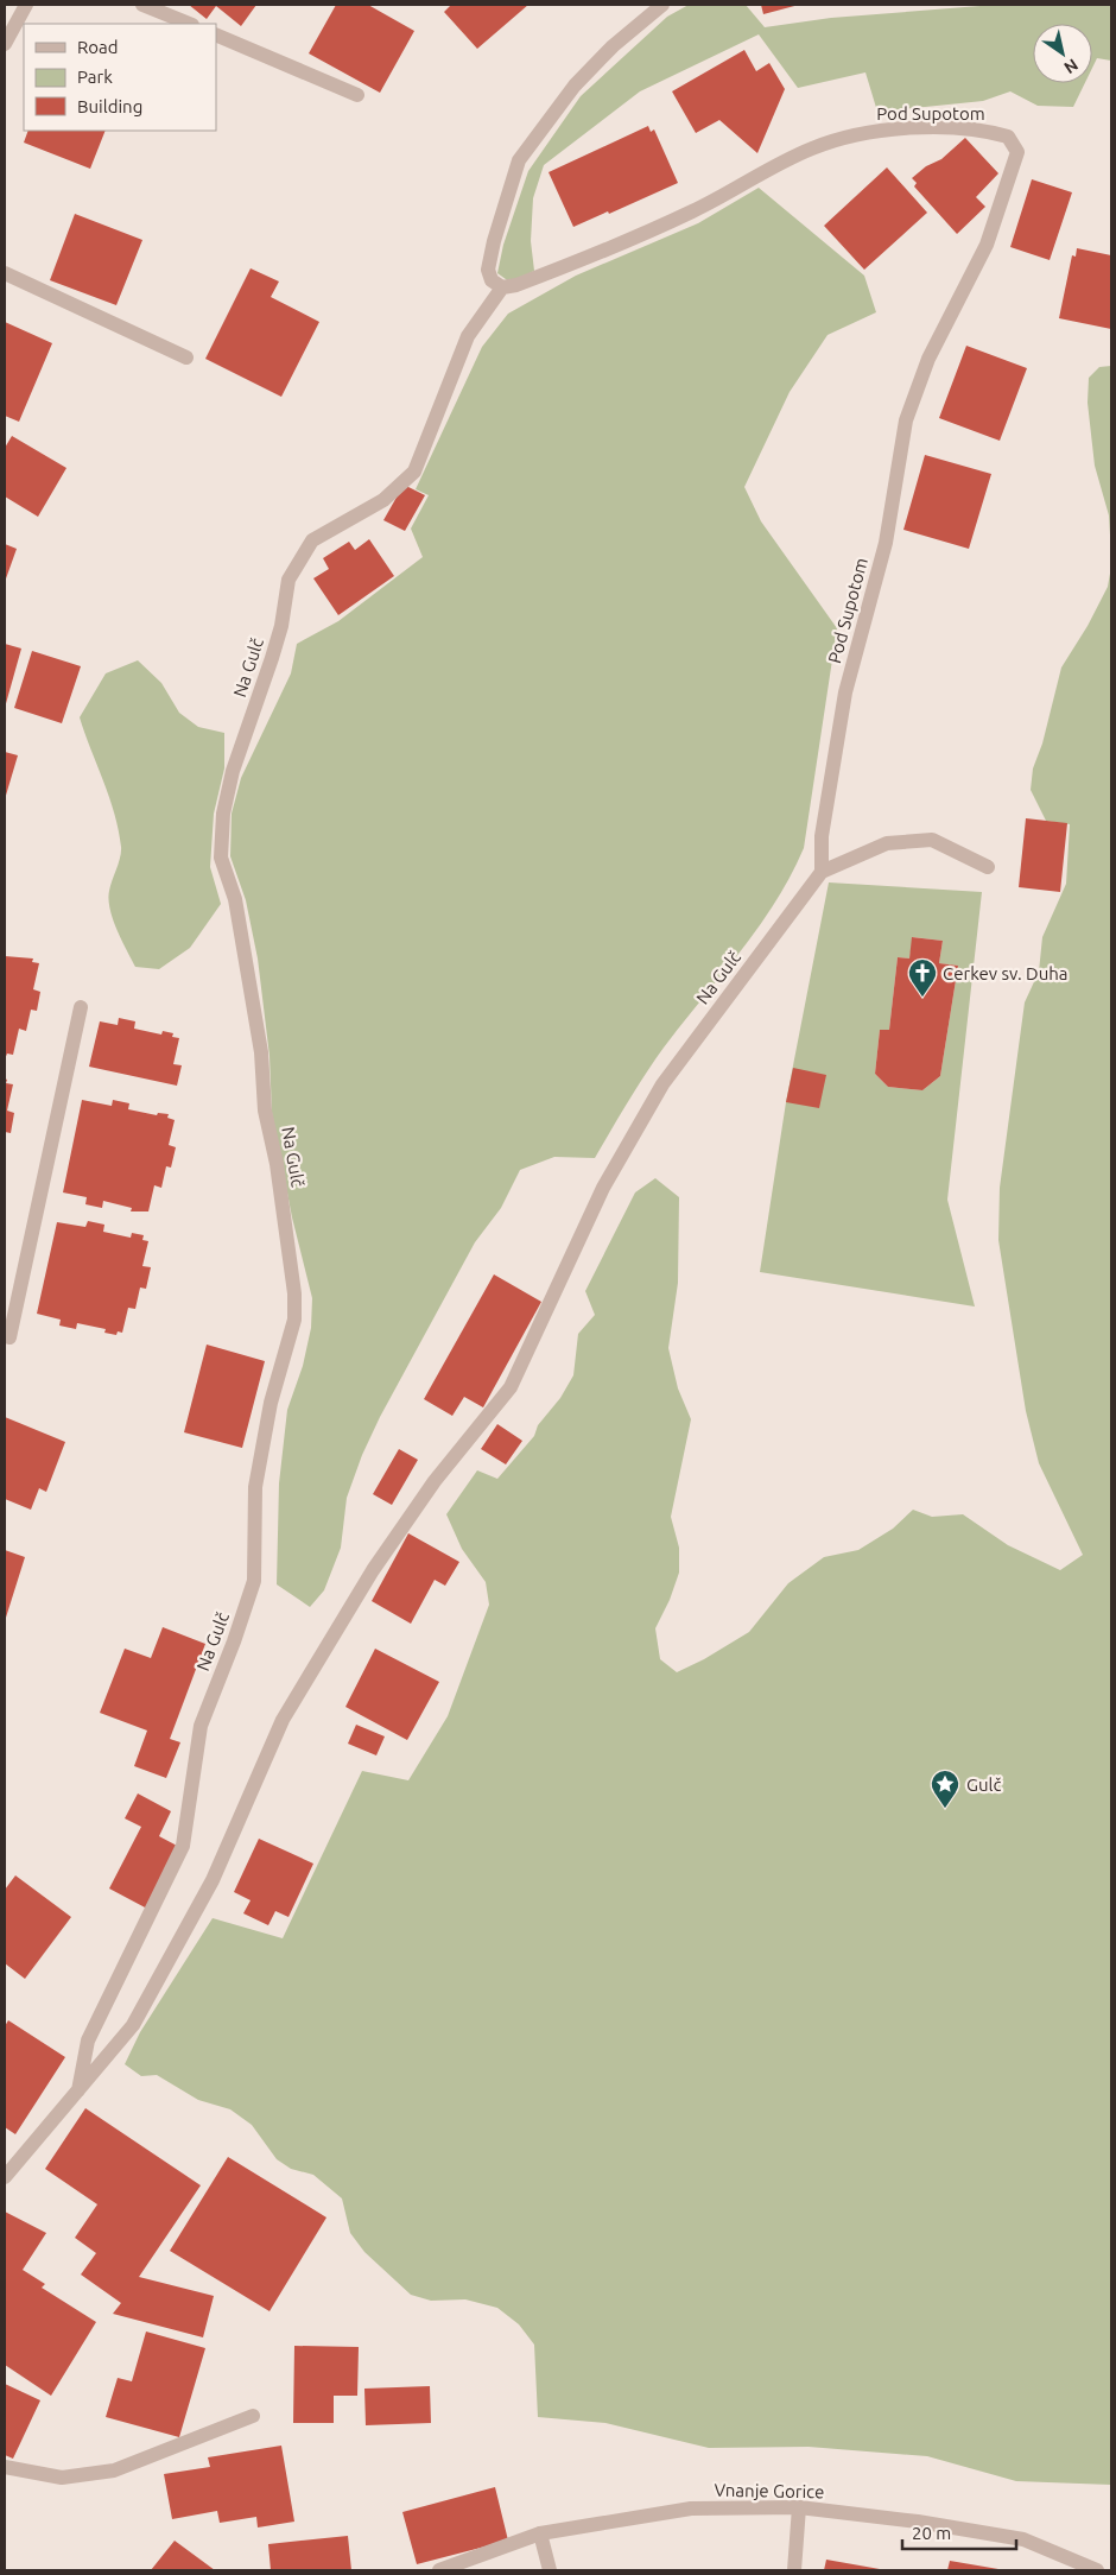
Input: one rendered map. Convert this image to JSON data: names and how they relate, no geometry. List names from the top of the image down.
{
  "streets": {
    "street": ["Pod Supotom", "Na Gulč", "Vnanje Gorice"]
  },
  "crossings": [
    ["Pod Supotom", "Na Gulč"]
  ],
  "places": {
    "church": ["Cerkev sv. Duha"],
    "place": ["Gulč"]
  },
  "legend": ["Road", "Park", "Building"],
  "scale_bar": "20 m",
  "north": "bottom right"
}
